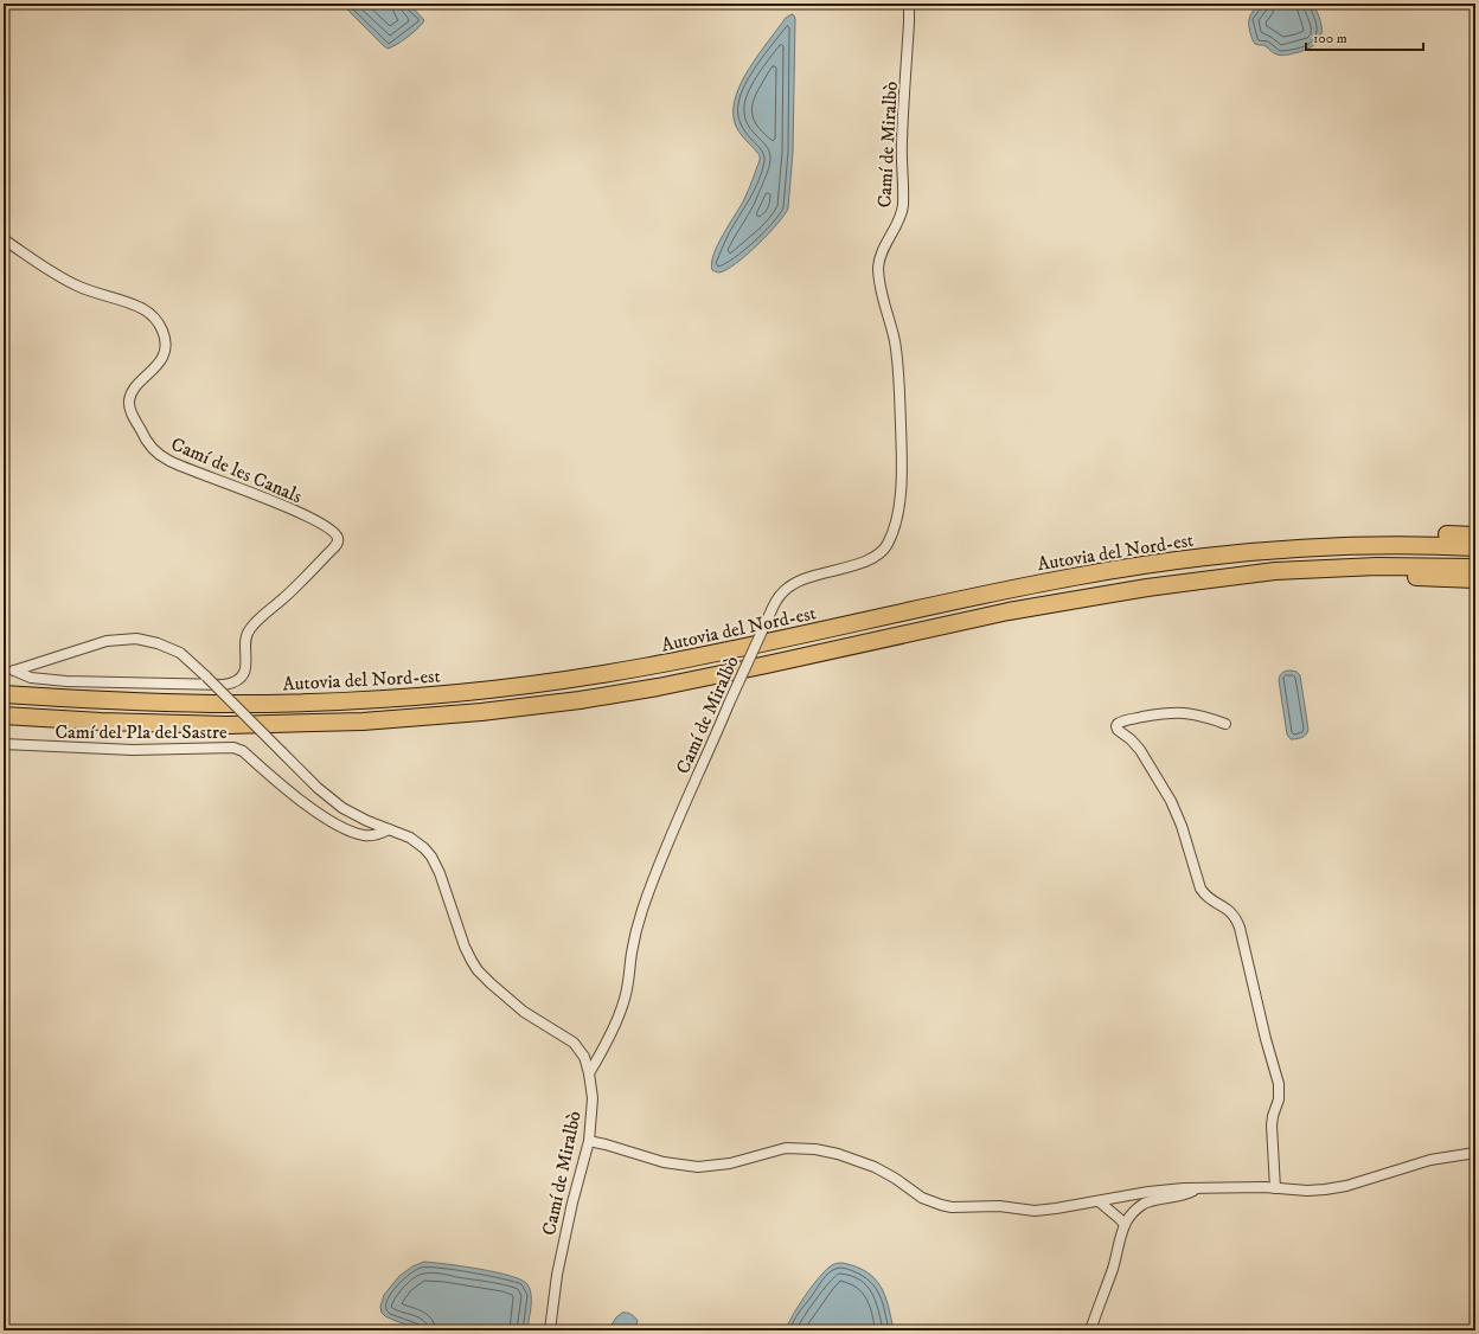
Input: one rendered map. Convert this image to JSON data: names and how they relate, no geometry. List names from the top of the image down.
{
  "streets": {
    "highway": ["Autovia del Nord-est"],
    "street": ["Camí de Miralbò", "Camí de les Canals", "Camí del Pla del Sastre"]
  },
  "crossings": [
    ["Camí de les Canals", "Camí del Pla del Sastre"]
  ],
  "scale_bar": "100 m"
}
